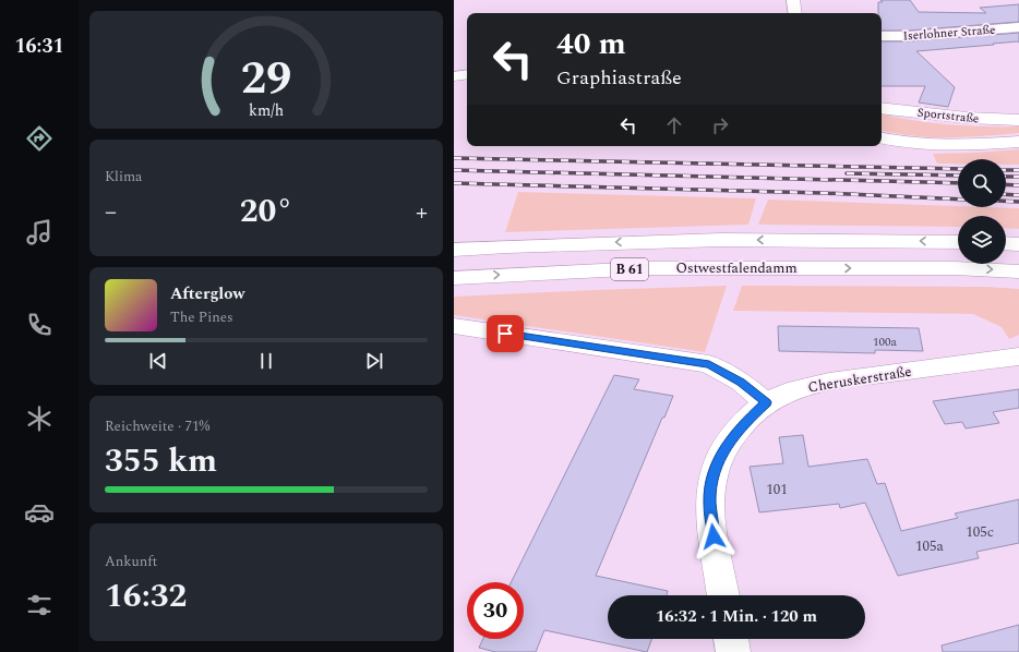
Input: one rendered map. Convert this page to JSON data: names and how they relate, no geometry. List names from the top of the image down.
{
  "streets": {
    "main road": [
      "Iserlohner Straße",
      "Sportstraße",
      "Ostwestfalendamm",
      "B 61",
      "Cheruskerstraße"
    ]
  },
  "house_numbers": [
    "100a",
    "101",
    "105c",
    "105a"
  ],
  "page": {
    "tabs": "16:31",
    "turn": ["40 m", "Graphiastraße"],
    "tile": [
      "Klima",
      ["Reichweite · 71%", "355 km"],
      ["Ankunft", "16:32"]
    ],
    "heat": ["−", "20°", "+"],
    "song": ["Afterglow", "The Pines"],
    "limit": "30",
    "trip": "16:32 · 1 Min. · 120 m",
    "gauge": ["29", "km/h"]
  }
}
